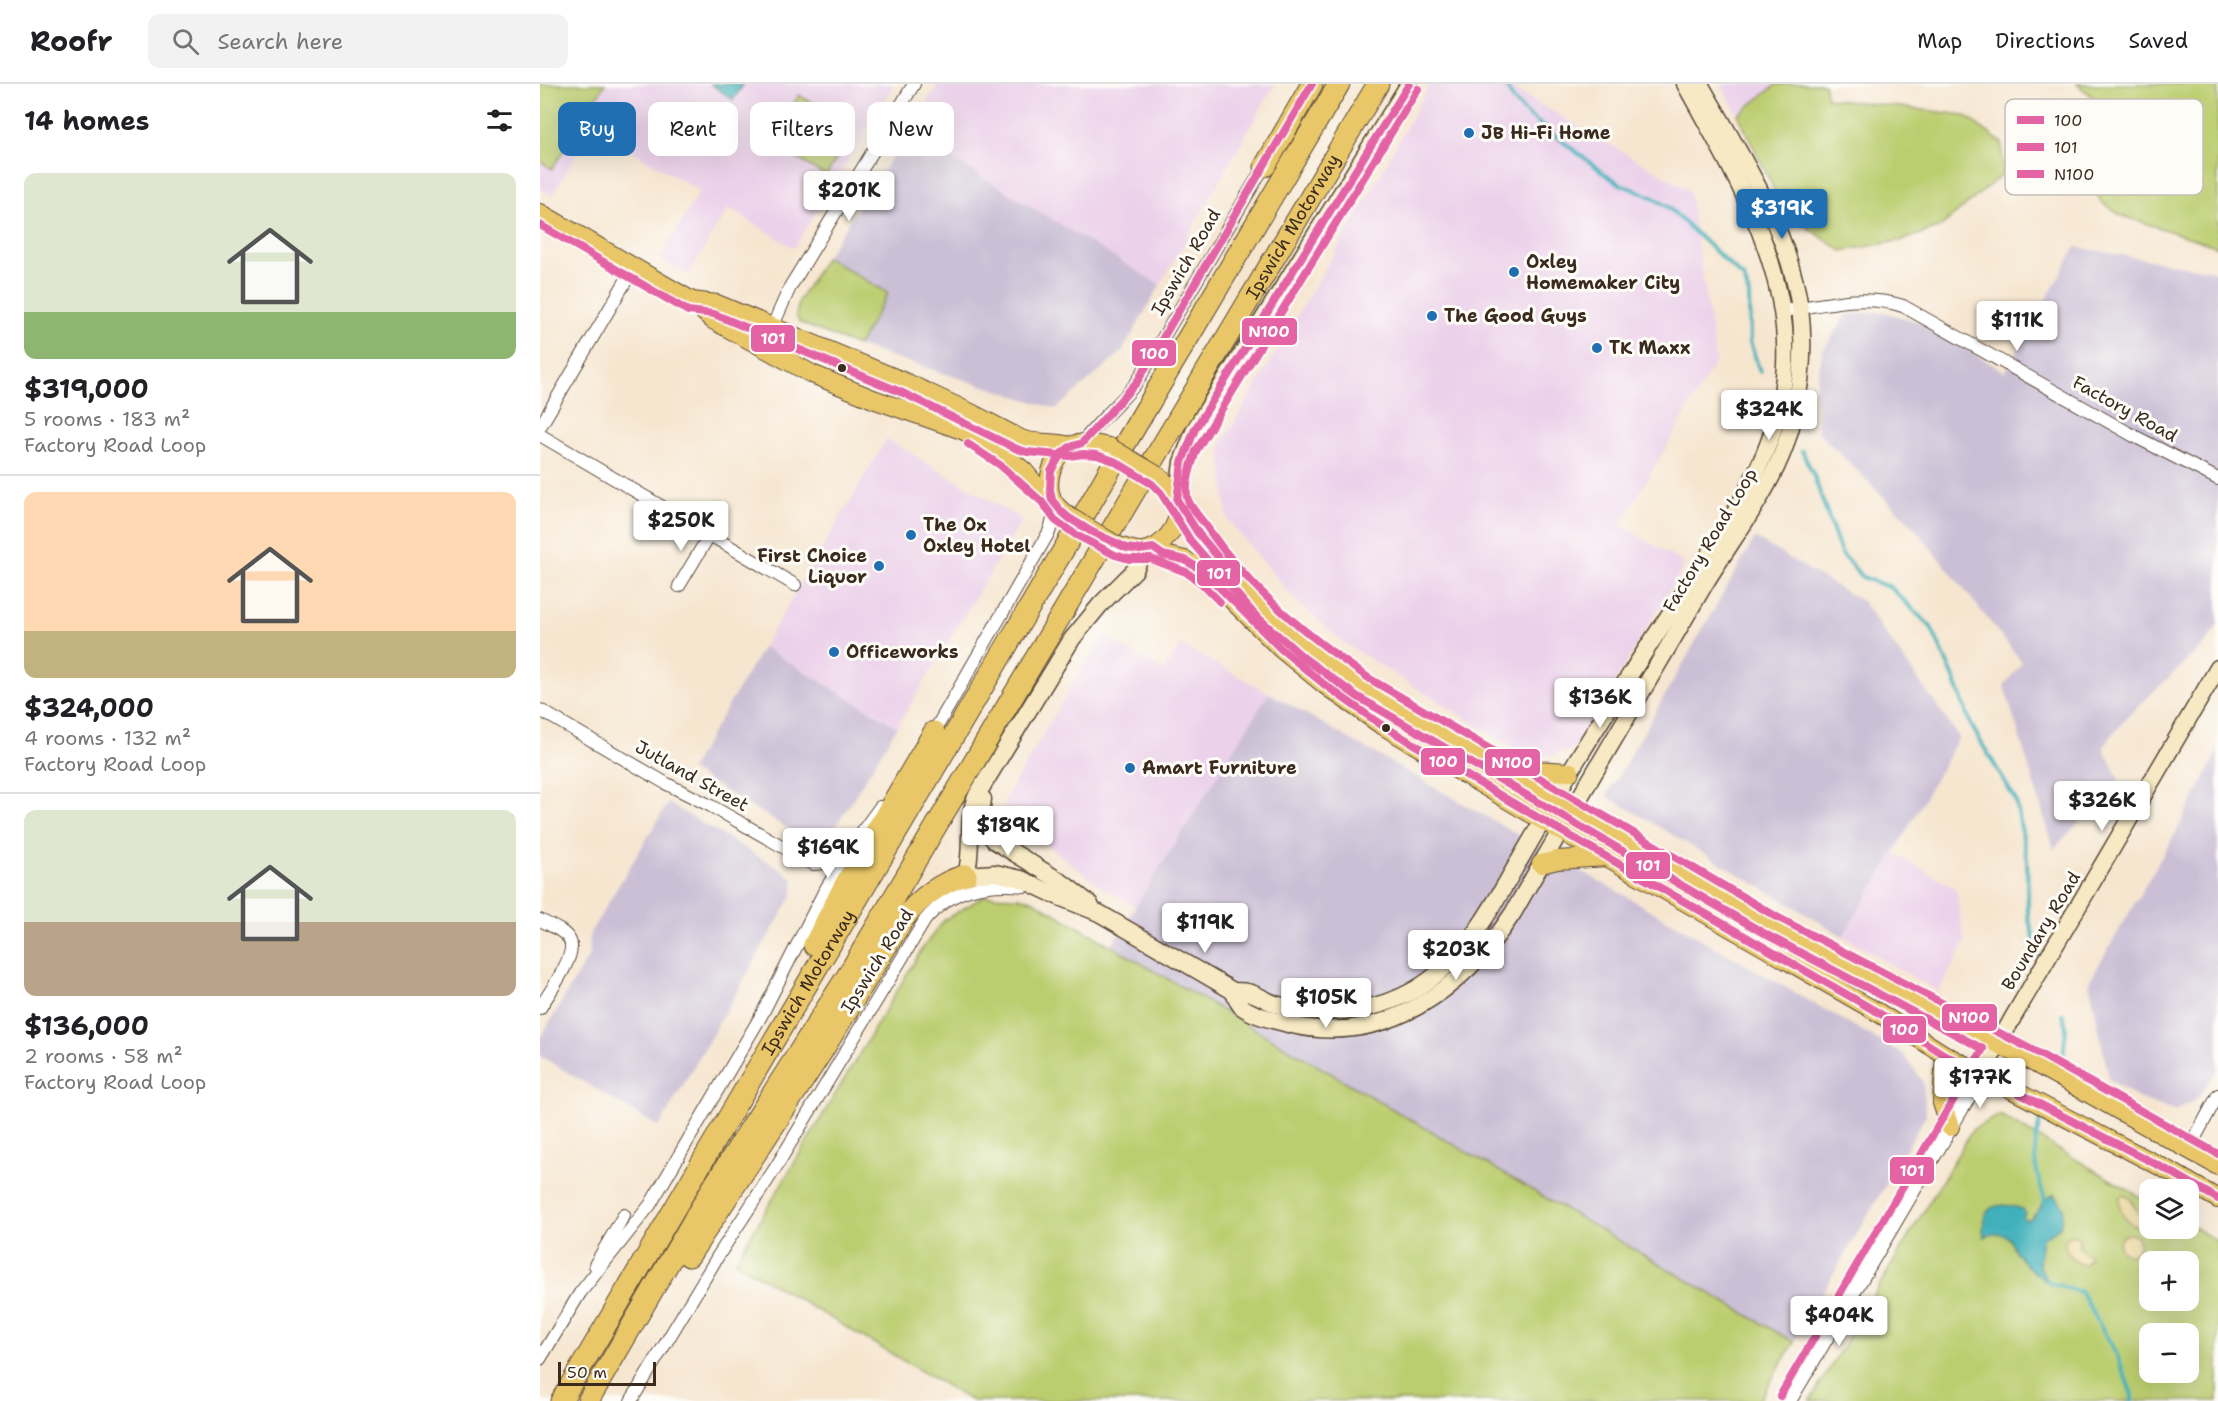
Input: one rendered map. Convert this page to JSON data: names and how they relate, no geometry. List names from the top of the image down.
{
  "streets": {
    "highway": ["Ipswich Motorway"],
    "main road": ["Factory Road Loop", "Boundary Road"],
    "street": ["Ipswich Road", "Factory Road", "Jutland Street"]
  },
  "crossings": [
    ["Factory Road", "Factory Road Loop"]
  ],
  "places": [
    "JB Hi-Fi Home",
    "Oxley Homemaker City",
    "The Good Guys",
    "TK Maxx",
    "The Ox Oxley Hotel",
    "First Choice Liquor",
    "Officeworks",
    "Amart Furniture"
  ],
  "lines": ["transit line 100", "transit line N100", "transit line 101"],
  "legend": ["100", "101", "N100"],
  "scale_bar": "50 m",
  "page": {
    "header": "Roofr",
    "search": "Search here",
    "nav": ["Map", "Directions", "Saved"],
    "heading": "14 homes",
    "chip": [
      "Buy",
      "Rent",
      "Filters",
      "New"
    ],
    "list": [
      {
        "name": "$319,000",
        "note": "5 rooms · 183 m² · Factory Road Loop"
      },
      {
        "name": "$324,000",
        "note": "4 rooms · 132 m² · Factory Road Loop"
      },
      {
        "name": "$136,000",
        "note": "2 rooms · 58 m² · Factory Road Loop"
      }
    ],
    "price": [
      "$201K",
      "$319K",
      "$111K",
      "$324K",
      "$250K",
      "$136K",
      "$326K",
      "$189K",
      "$169K",
      "$119K",
      "$203K",
      "$105K",
      "$177K",
      "$404K"
    ],
    "map_buttons": ["+", "−"],
    "scale": "50 m"
  }
}
